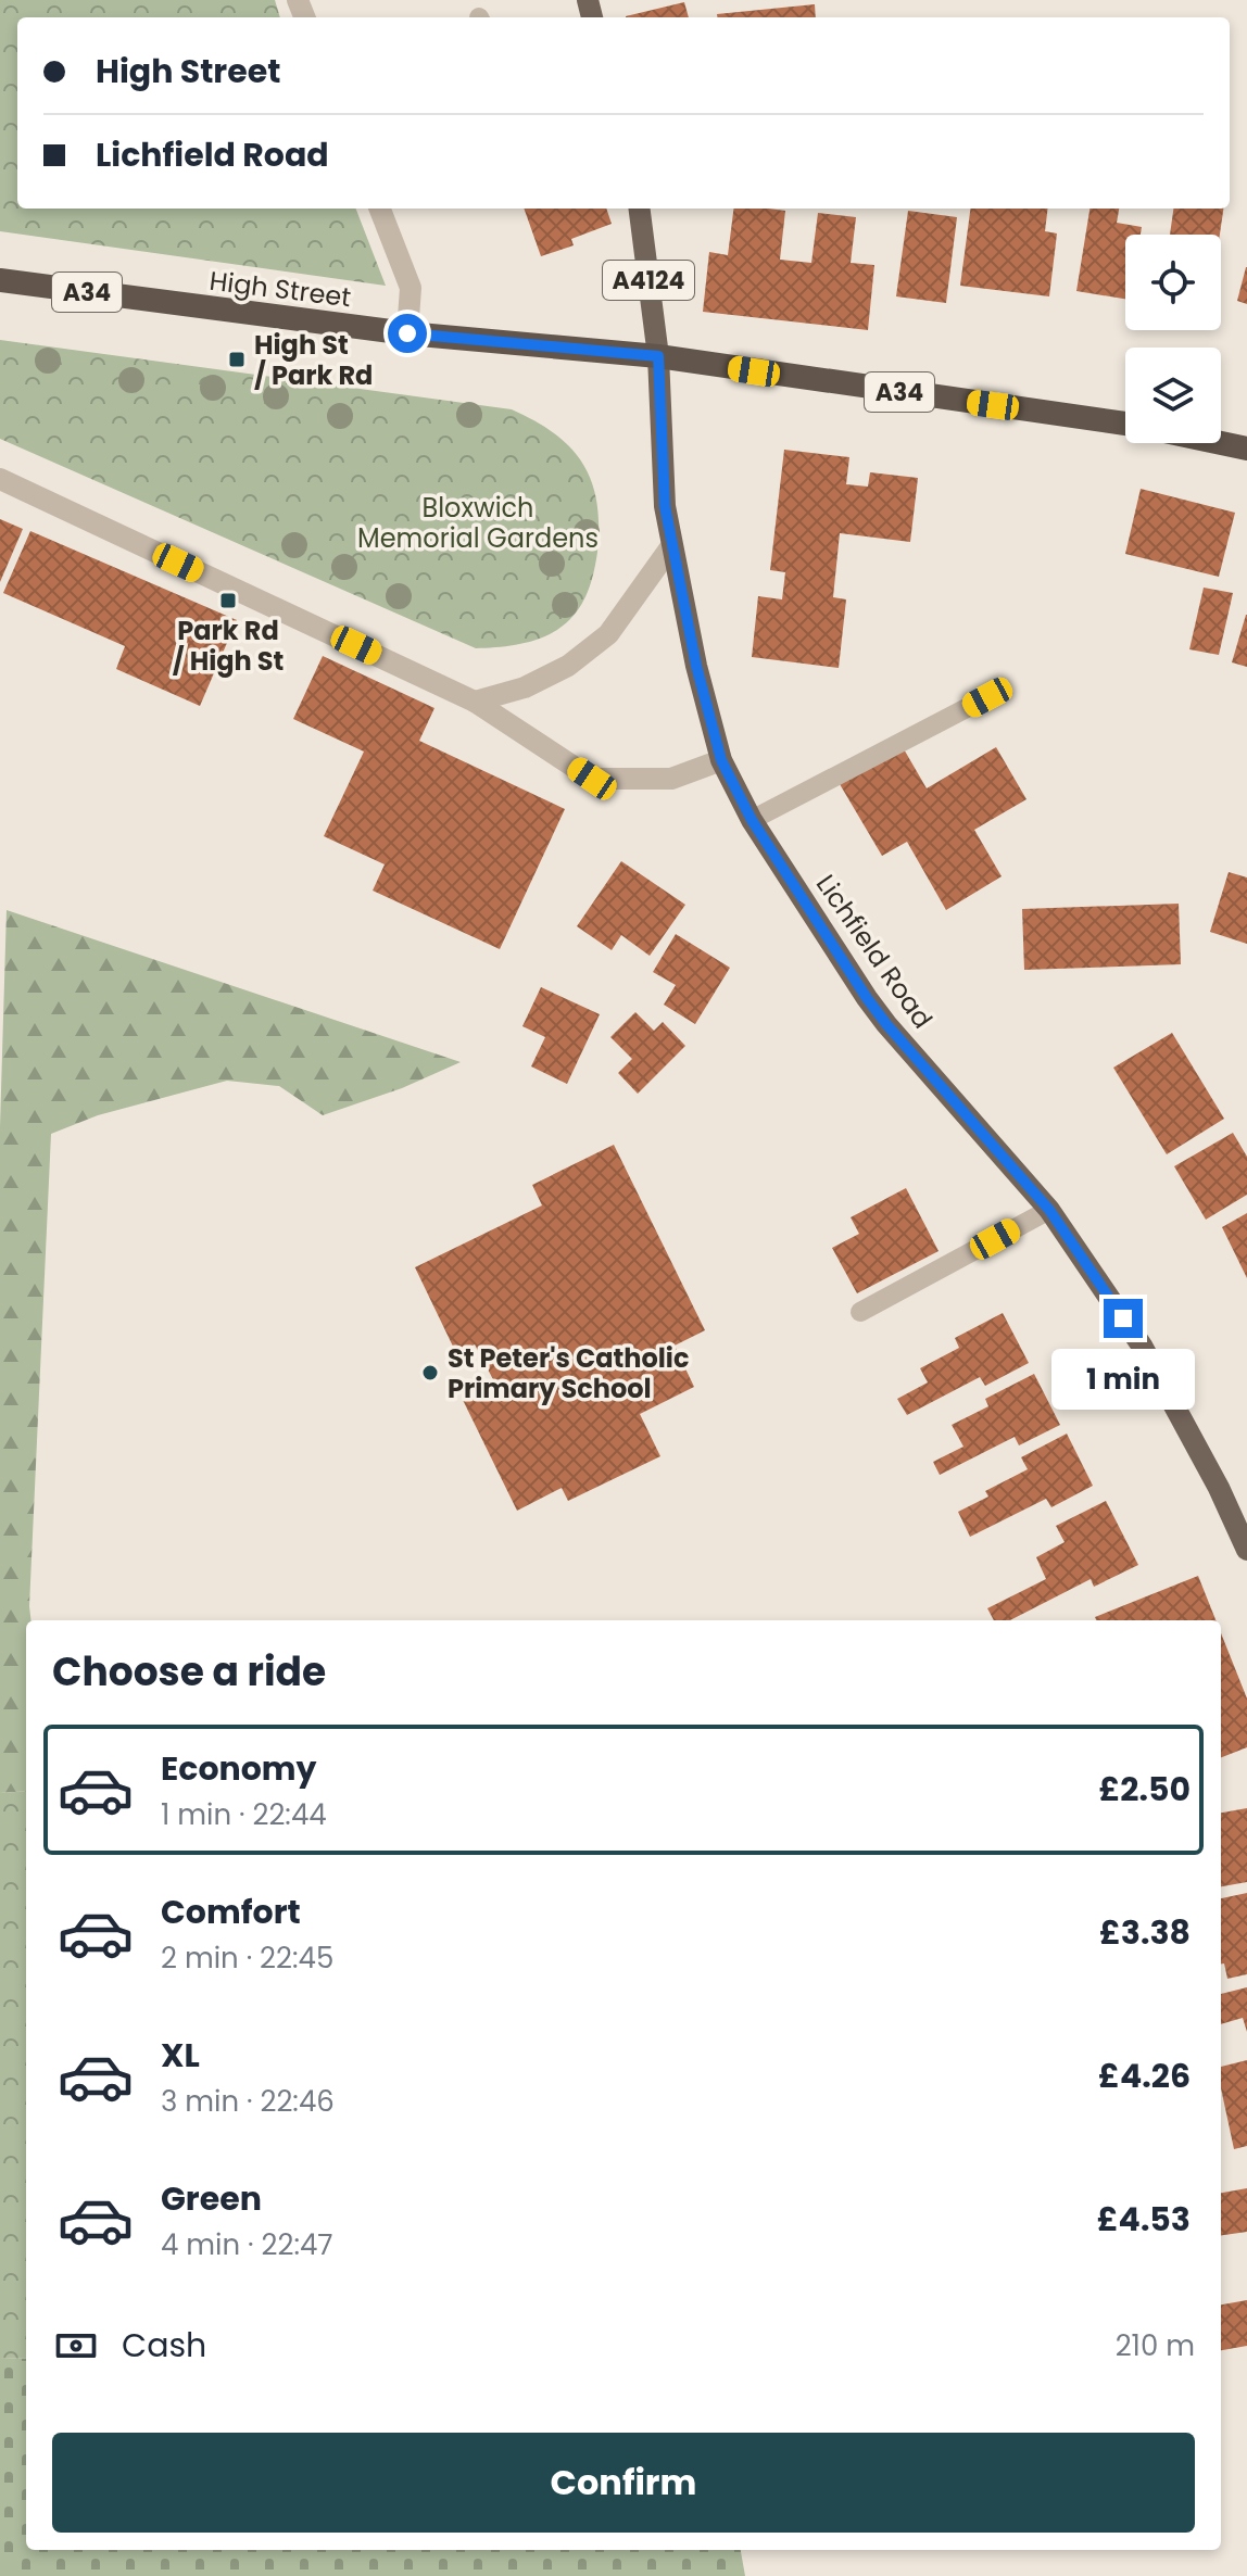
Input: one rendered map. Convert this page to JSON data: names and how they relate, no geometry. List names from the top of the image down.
{
  "streets": {
    "highway": ["High Street", "A34"],
    "main road": ["A4124", "Lichfield Road"]
  },
  "crossings": [
    ["A4124", "High Street"],
    ["A4124", "A34"],
    ["A4124", "Lichfield Road"],
    ["High Street", "A34"],
    ["High Street", "Lichfield Road"],
    ["A34", "Lichfield Road"]
  ],
  "parks": ["Bloxwich Memorial Gardens"],
  "places": {
    "transit": ["High St / Park Rd", "Park Rd / High St"],
    "other": ["St Peter's Catholic Primary School"]
  },
  "page": {
    "banner": ["High Street", "Lichfield Road"],
    "bubble": "1 min",
    "heading": "Choose a ride",
    "list": [
      {
        "name": "Economy",
        "note": "1 min · 22:44",
        "value": "£2.50"
      },
      {
        "name": "Comfort",
        "note": "2 min · 22:45",
        "value": "£3.38"
      },
      {
        "name": "XL",
        "note": "3 min · 22:46",
        "value": "£4.26"
      },
      {
        "name": "Green",
        "note": "4 min · 22:47",
        "value": "£4.53"
      }
    ],
    "pay": ["Cash", "210 m"],
    "buttons": "Confirm"
  }
}
